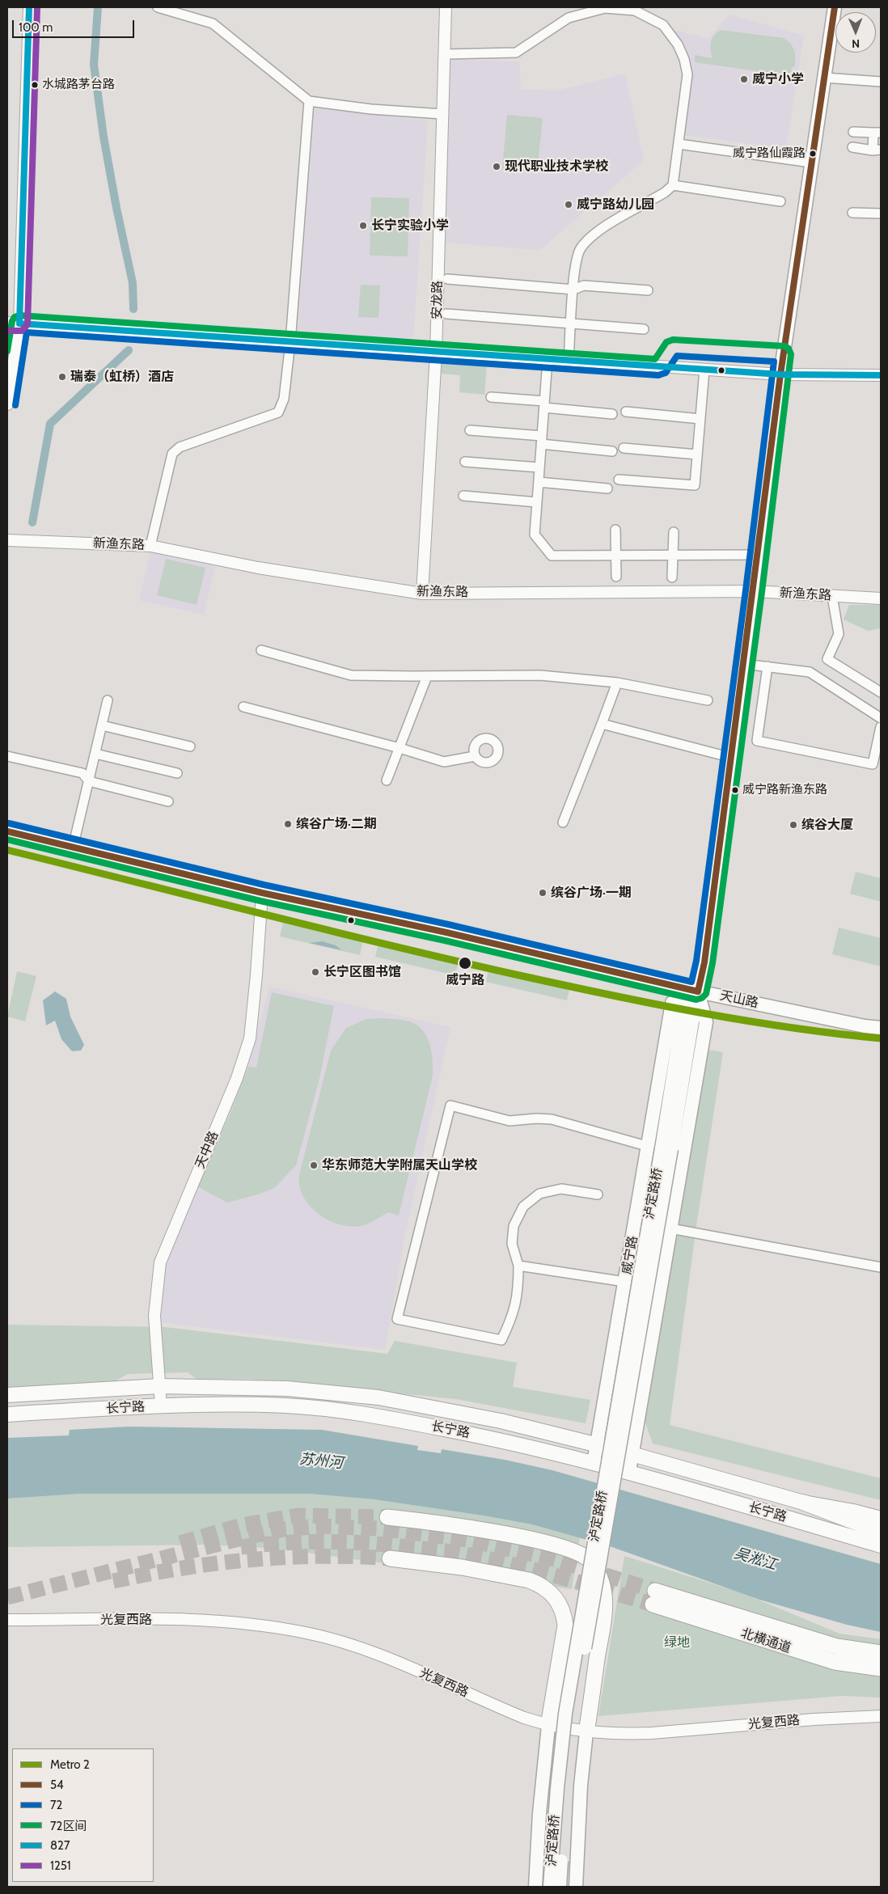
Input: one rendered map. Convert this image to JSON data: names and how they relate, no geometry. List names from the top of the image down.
{
  "streets": {
    "highway": ["北横通道"],
    "main road": [
      "天山路",
      "泸定路桥",
      "威宁路",
      "长宁路"
    ],
    "street": [
      "安龙路",
      "新渔东路",
      "天中路",
      "光复西路"
    ]
  },
  "crossings": [
    ["安龙路", "新渔东路"],
    ["新渔东路", "威宁路"],
    ["天山路", "天中路"],
    ["天山路", "威宁路"],
    ["天中路", "长宁路"],
    ["泸定路桥", "威宁路"],
    ["威宁路", "长宁路"]
  ],
  "water": ["苏州河", "吴淞江"],
  "parks": ["绿地"],
  "places": [
    "威宁小学",
    "水城路茅台路",
    "威宁路仙霞路",
    "现代职业技术学校",
    "威宁路幼儿园",
    "长宁实验小学",
    "瑞泰（虹桥）酒店",
    "威宁路新渔东路",
    "缤谷广场·二期",
    "缤谷大厦",
    "缤谷广场·一期",
    "威宁路",
    "长宁区图书馆",
    "华东师范大学附属天山学校"
  ],
  "lines": [
    "transit line 54",
    "transit line 827",
    "transit line 1251",
    "transit line 72区间",
    "transit line 72",
    "metro line 2"
  ],
  "legend": [
    "Metro 2",
    "54",
    "72",
    "72区间",
    "827",
    "1251"
  ],
  "scale_bar": "100 m",
  "north": "bottom"
}
